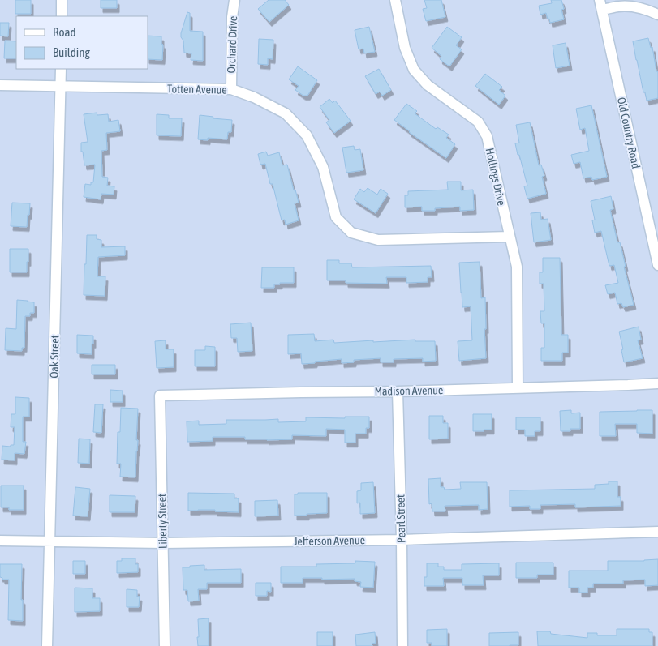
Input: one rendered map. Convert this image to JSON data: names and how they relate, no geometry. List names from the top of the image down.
{
  "streets": {
    "street": [
      "Orchard Drive",
      "Totten Avenue",
      "Old Country Road",
      "Hollings Drive",
      "Oak Street",
      "Madison Avenue",
      "Pearl Street",
      "Liberty Street",
      "Jefferson Avenue"
    ]
  },
  "crossings": [
    ["Orchard Drive", "Totten Avenue"],
    ["Totten Avenue", "Hollings Drive"],
    ["Totten Avenue", "Oak Street"],
    ["Hollings Drive", "Madison Avenue"],
    ["Oak Street", "Jefferson Avenue"],
    ["Madison Avenue", "Pearl Street"],
    ["Madison Avenue", "Liberty Street"],
    ["Pearl Street", "Jefferson Avenue"],
    ["Liberty Street", "Jefferson Avenue"]
  ],
  "legend": ["Road", "Building"]
}
